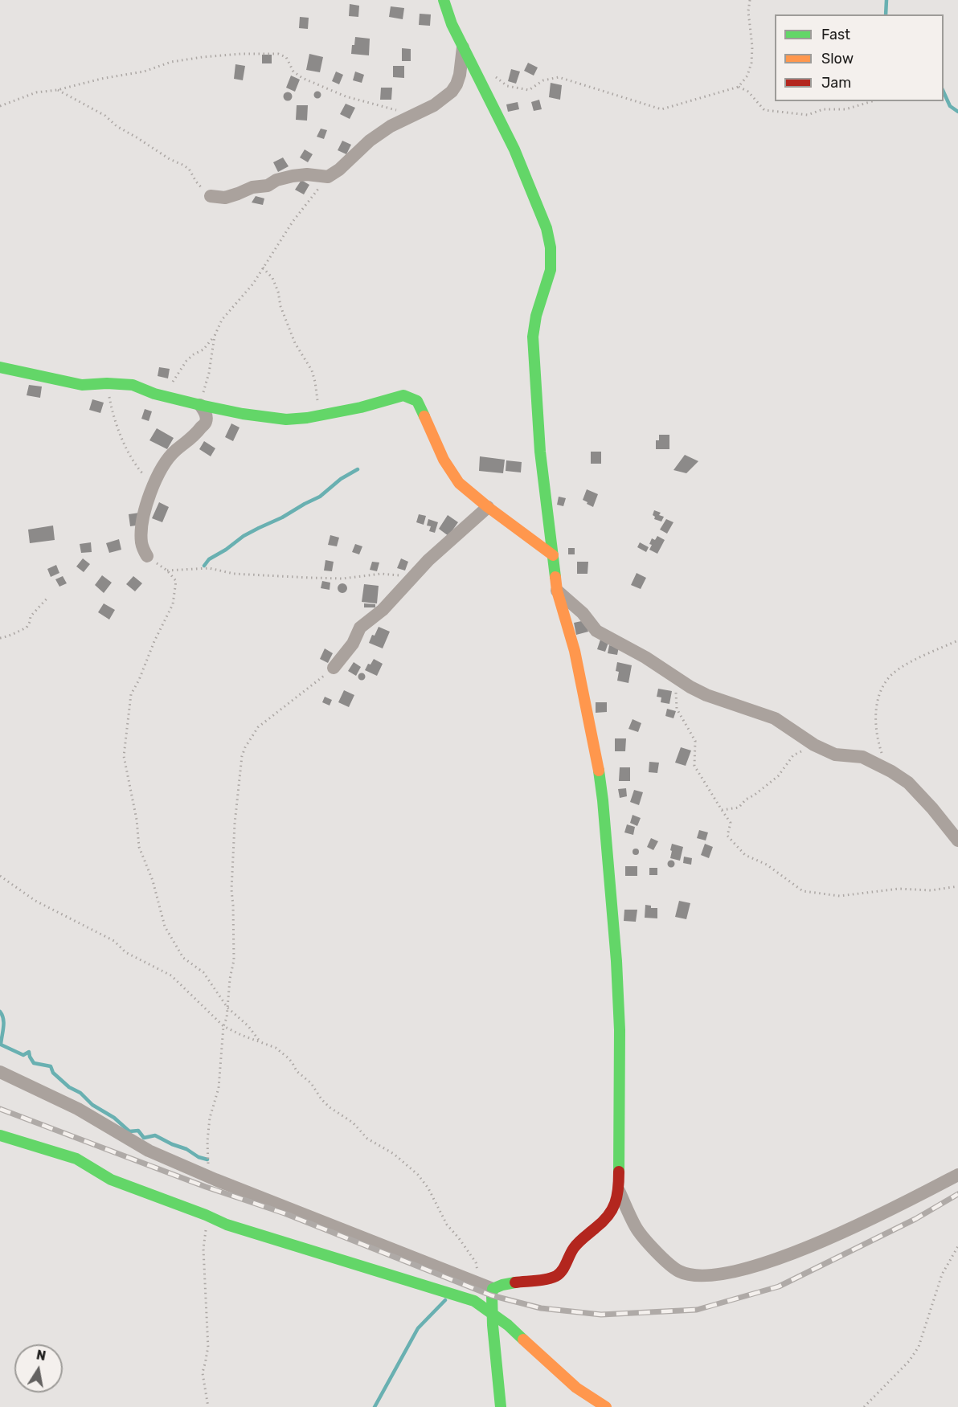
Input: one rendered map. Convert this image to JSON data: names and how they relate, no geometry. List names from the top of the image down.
{
  "legend": ["Fast", "Slow", "Jam"],
  "north": "top"
}
